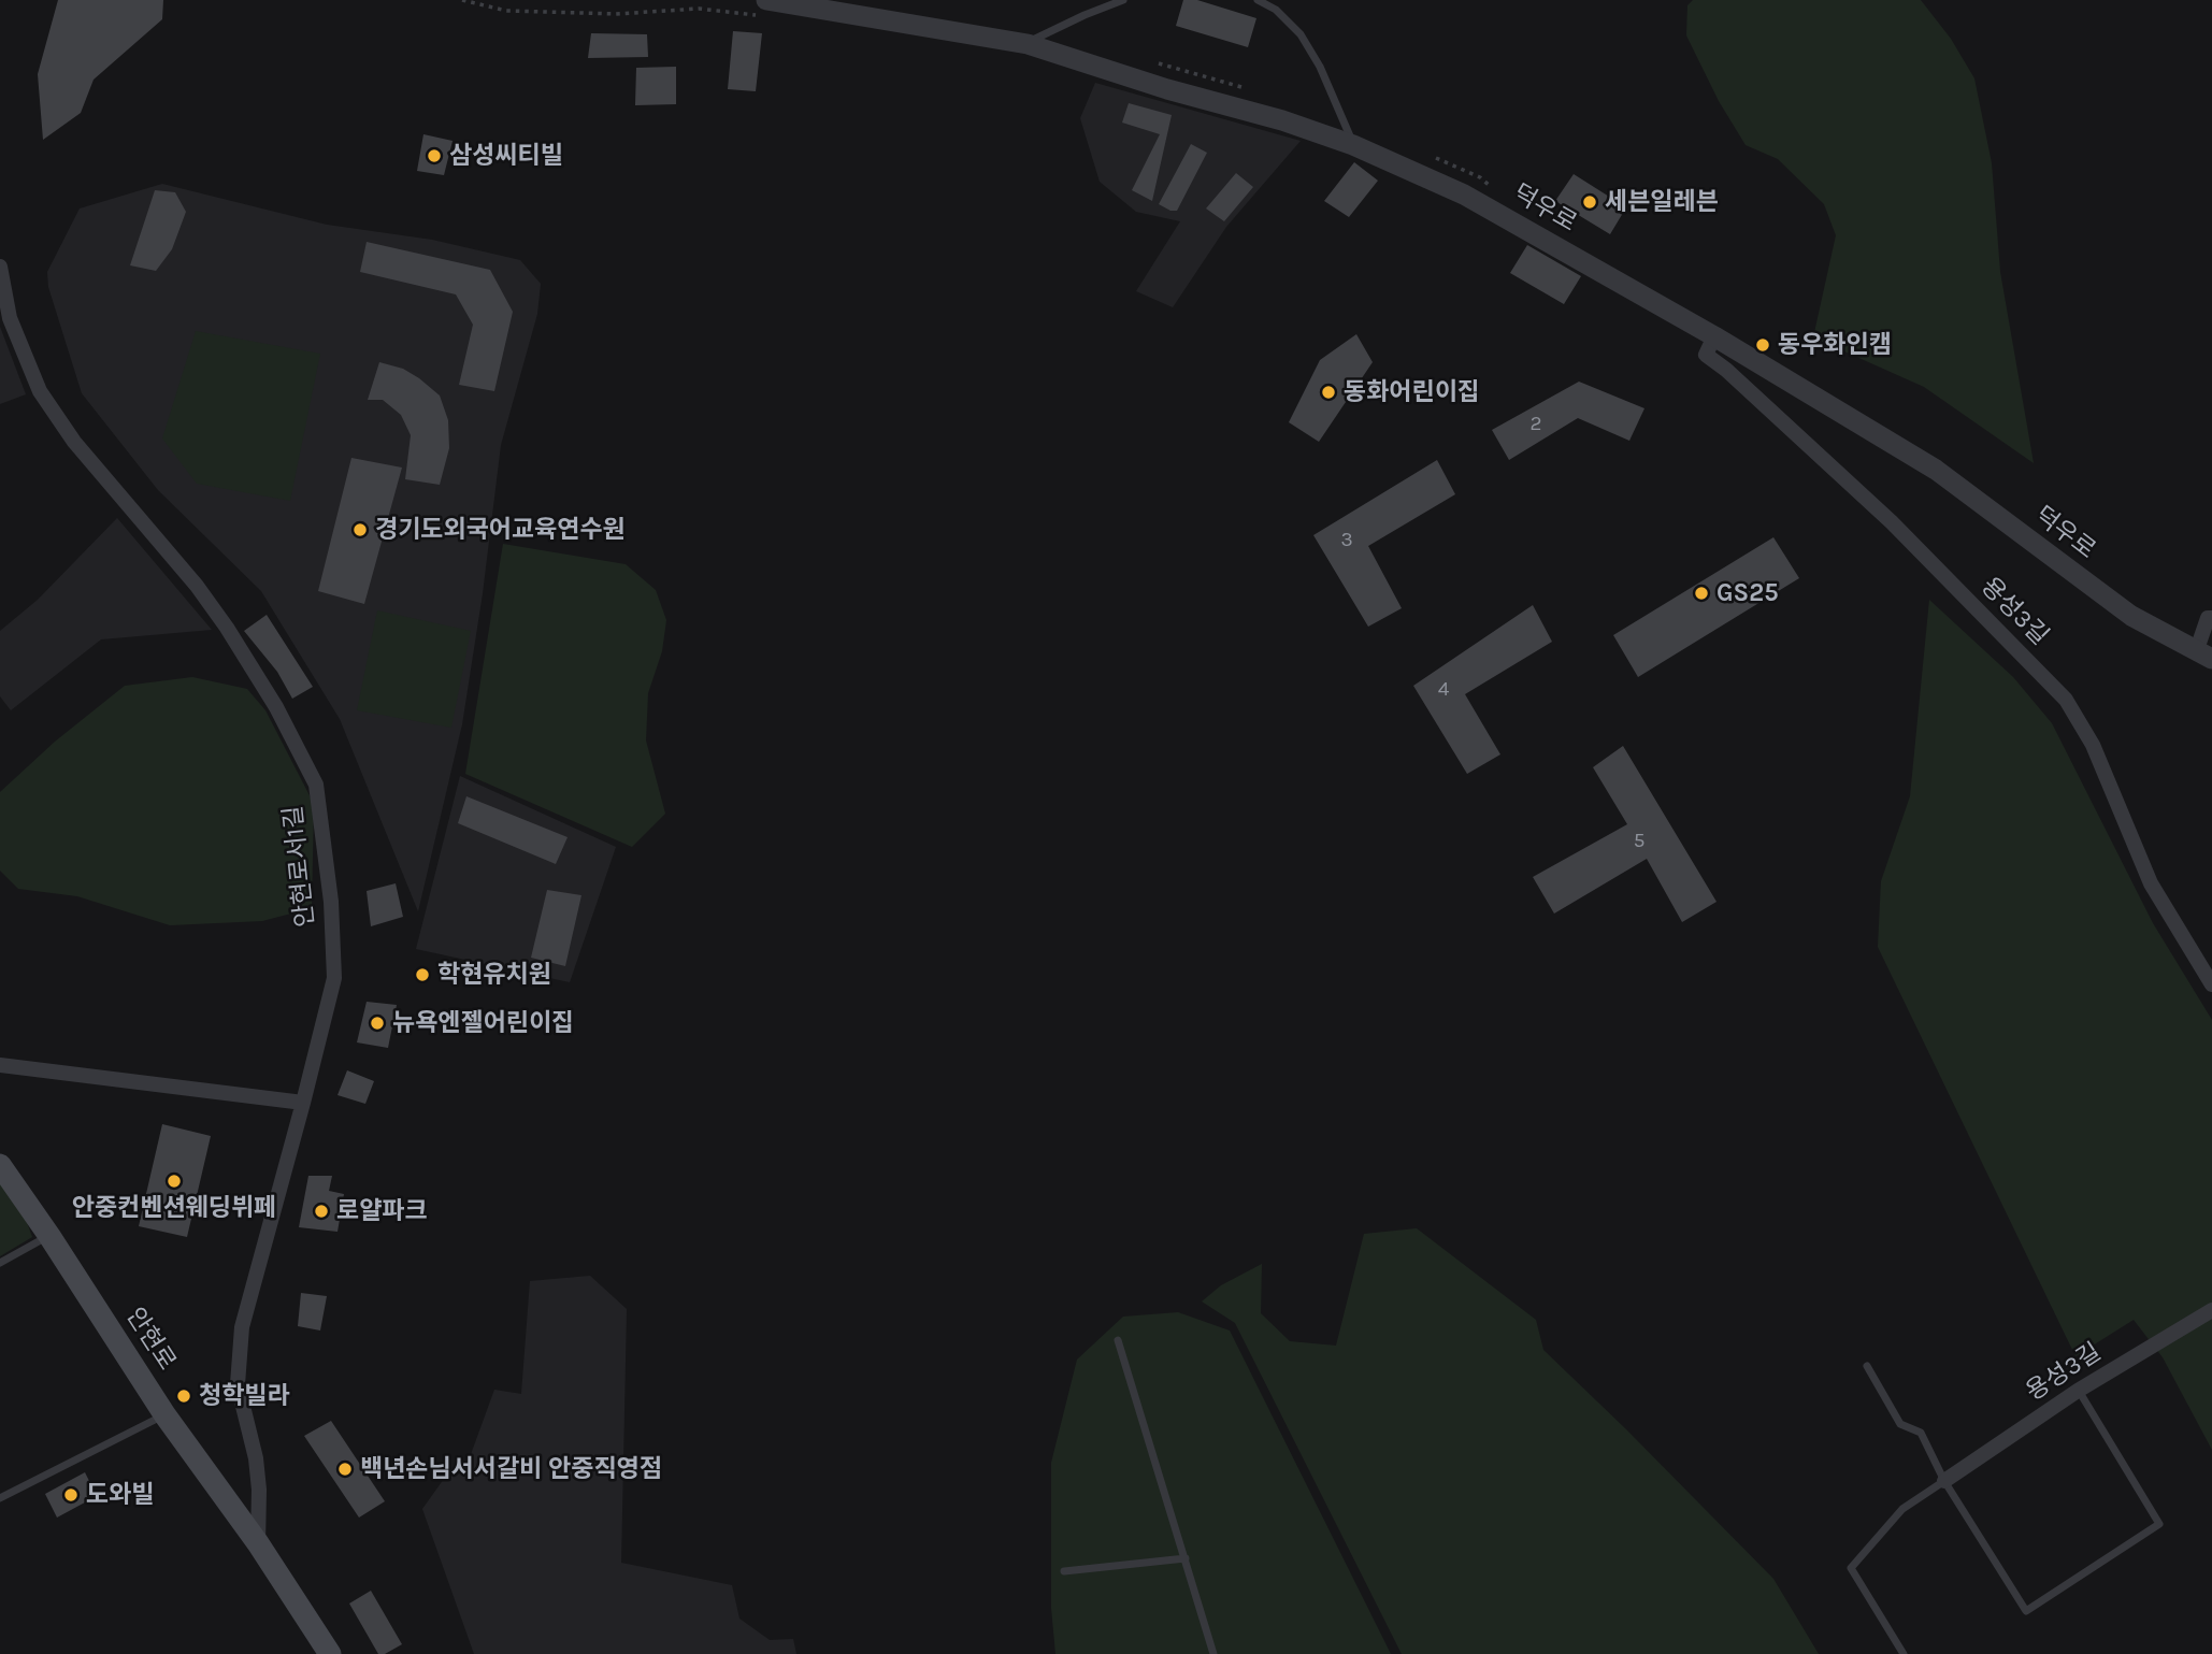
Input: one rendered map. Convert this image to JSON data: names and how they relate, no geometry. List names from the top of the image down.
{
  "streets": {
    "main road": ["안현로"],
    "street": ["덕우로", "용성3길", "안현로서1길"]
  },
  "crossings": [
    ["덕우로", "용성3길"],
    ["안현로서1길", "안현로"]
  ],
  "places": [
    "삼성씨티빌",
    "세븐일레븐",
    "동우화인캠",
    "동화어린이집",
    "경기도외국어교육연수원",
    "GS25",
    "학현유치원",
    "뉴욕엔젤어린이집",
    "안중컨벤션웨딩뷔페",
    "로얄파크",
    "청학빌라",
    "백년손님서서갈비 안중직영점",
    "도와빌"
  ],
  "house_numbers": [
    "2",
    "3",
    "4",
    "5"
  ]
}
